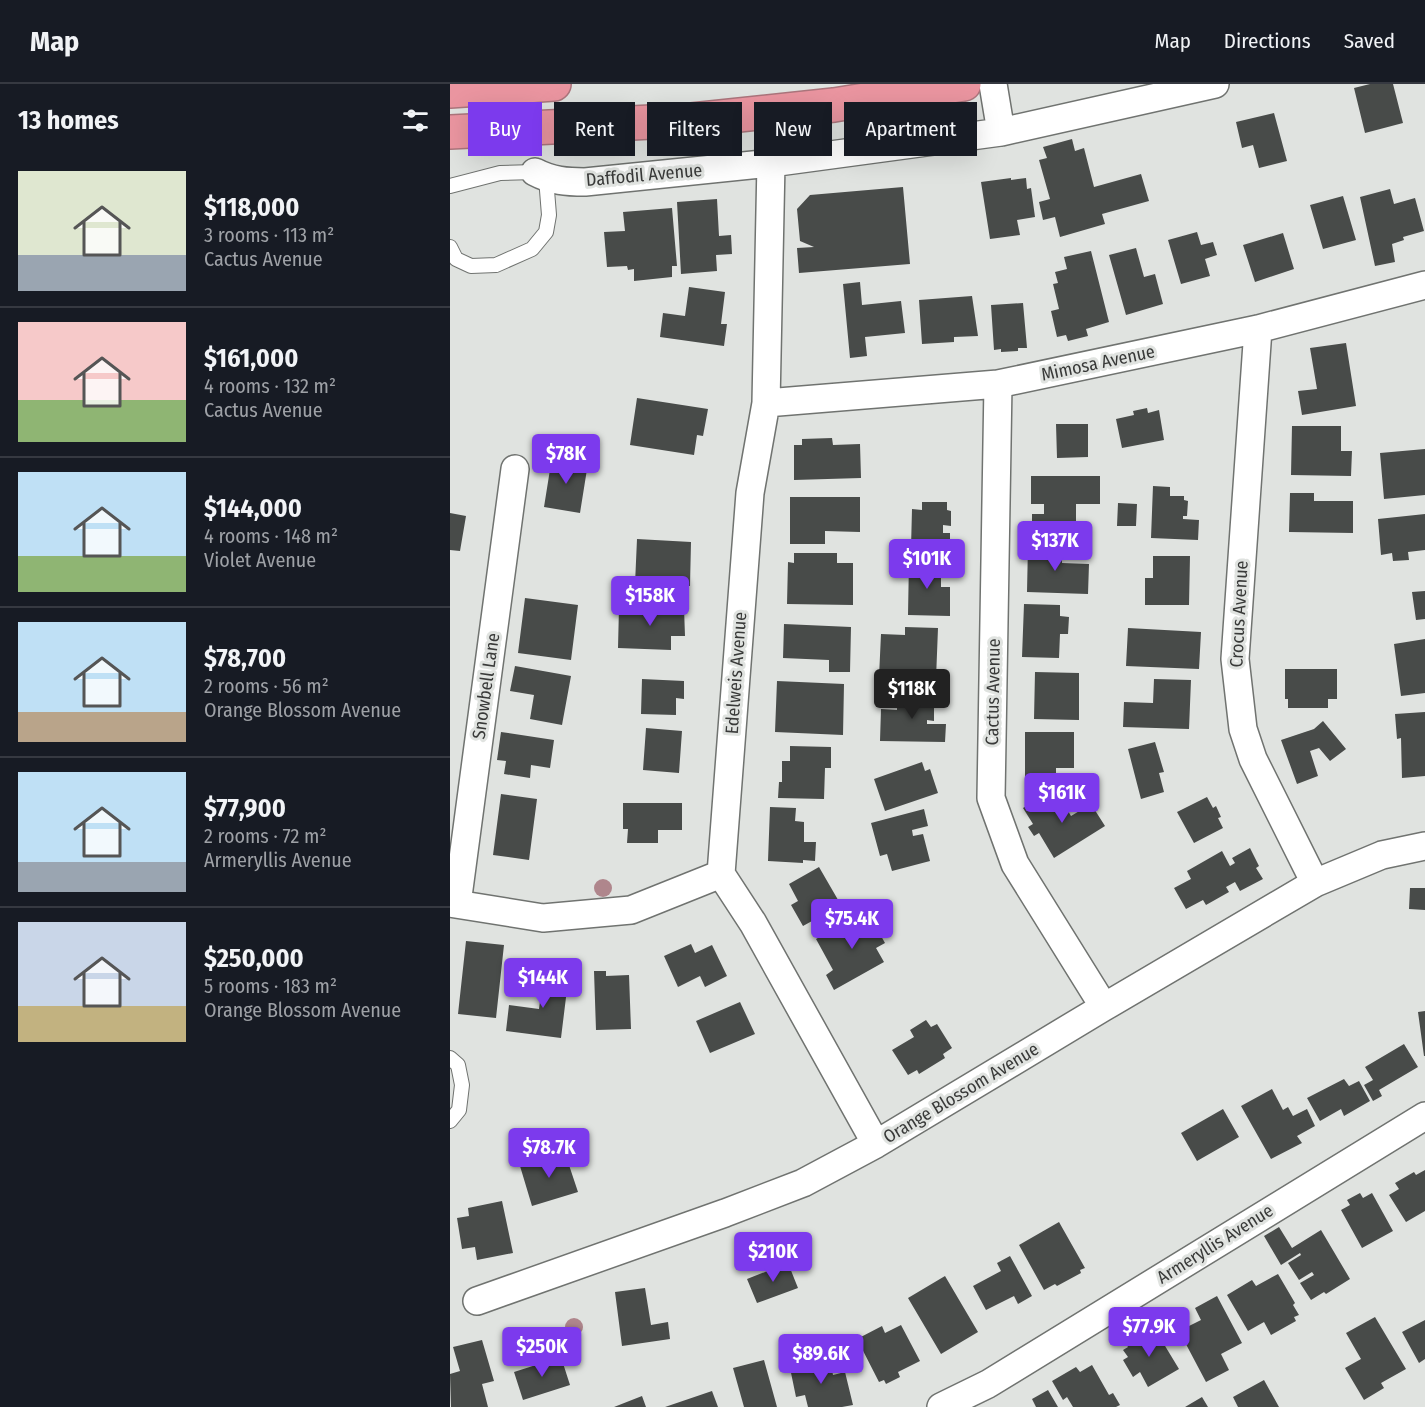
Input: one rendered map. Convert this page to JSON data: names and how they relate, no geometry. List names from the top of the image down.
{
  "streets": {
    "street": [
      "Daffodil Avenue",
      "Mimosa Avenue",
      "Crocus Avenue",
      "Edelweis Avenue",
      "Snowbell Lane",
      "Cactus Avenue",
      "Orange Blossom Avenue",
      "Armeryllis Avenue"
    ]
  },
  "crossings": [
    ["Daffodil Avenue", "Edelweis Avenue"],
    ["Mimosa Avenue", "Crocus Avenue"],
    ["Mimosa Avenue", "Edelweis Avenue"],
    ["Mimosa Avenue", "Cactus Avenue"],
    ["Crocus Avenue", "Orange Blossom Avenue"],
    ["Cactus Avenue", "Orange Blossom Avenue"]
  ],
  "page": {
    "header": "Map",
    "nav": ["Map", "Directions", "Saved"],
    "heading": "13 homes",
    "chip": [
      "Buy",
      "Rent",
      "Filters",
      "New",
      "Apartment"
    ],
    "list": [
      {
        "name": "$118,000",
        "note": "3 rooms · 113 m² · Cactus Avenue"
      },
      {
        "name": "$161,000",
        "note": "4 rooms · 132 m² · Cactus Avenue"
      },
      {
        "name": "$144,000",
        "note": "4 rooms · 148 m² · Violet Avenue"
      },
      {
        "name": "$78,700",
        "note": "2 rooms · 56 m² · Orange Blossom Avenue"
      },
      {
        "name": "$77,900",
        "note": "2 rooms · 72 m² · Armeryllis Avenue"
      },
      {
        "name": "$250,000",
        "note": "5 rooms · 183 m² · Orange Blossom Avenue"
      }
    ],
    "price": [
      "$78K",
      "$137K",
      "$101K",
      "$158K",
      "$118K",
      "$161K",
      "$75.4K",
      "$144K",
      "$78.7K",
      "$210K",
      "$77.9K",
      "$250K",
      "$89.6K"
    ]
  }
}
